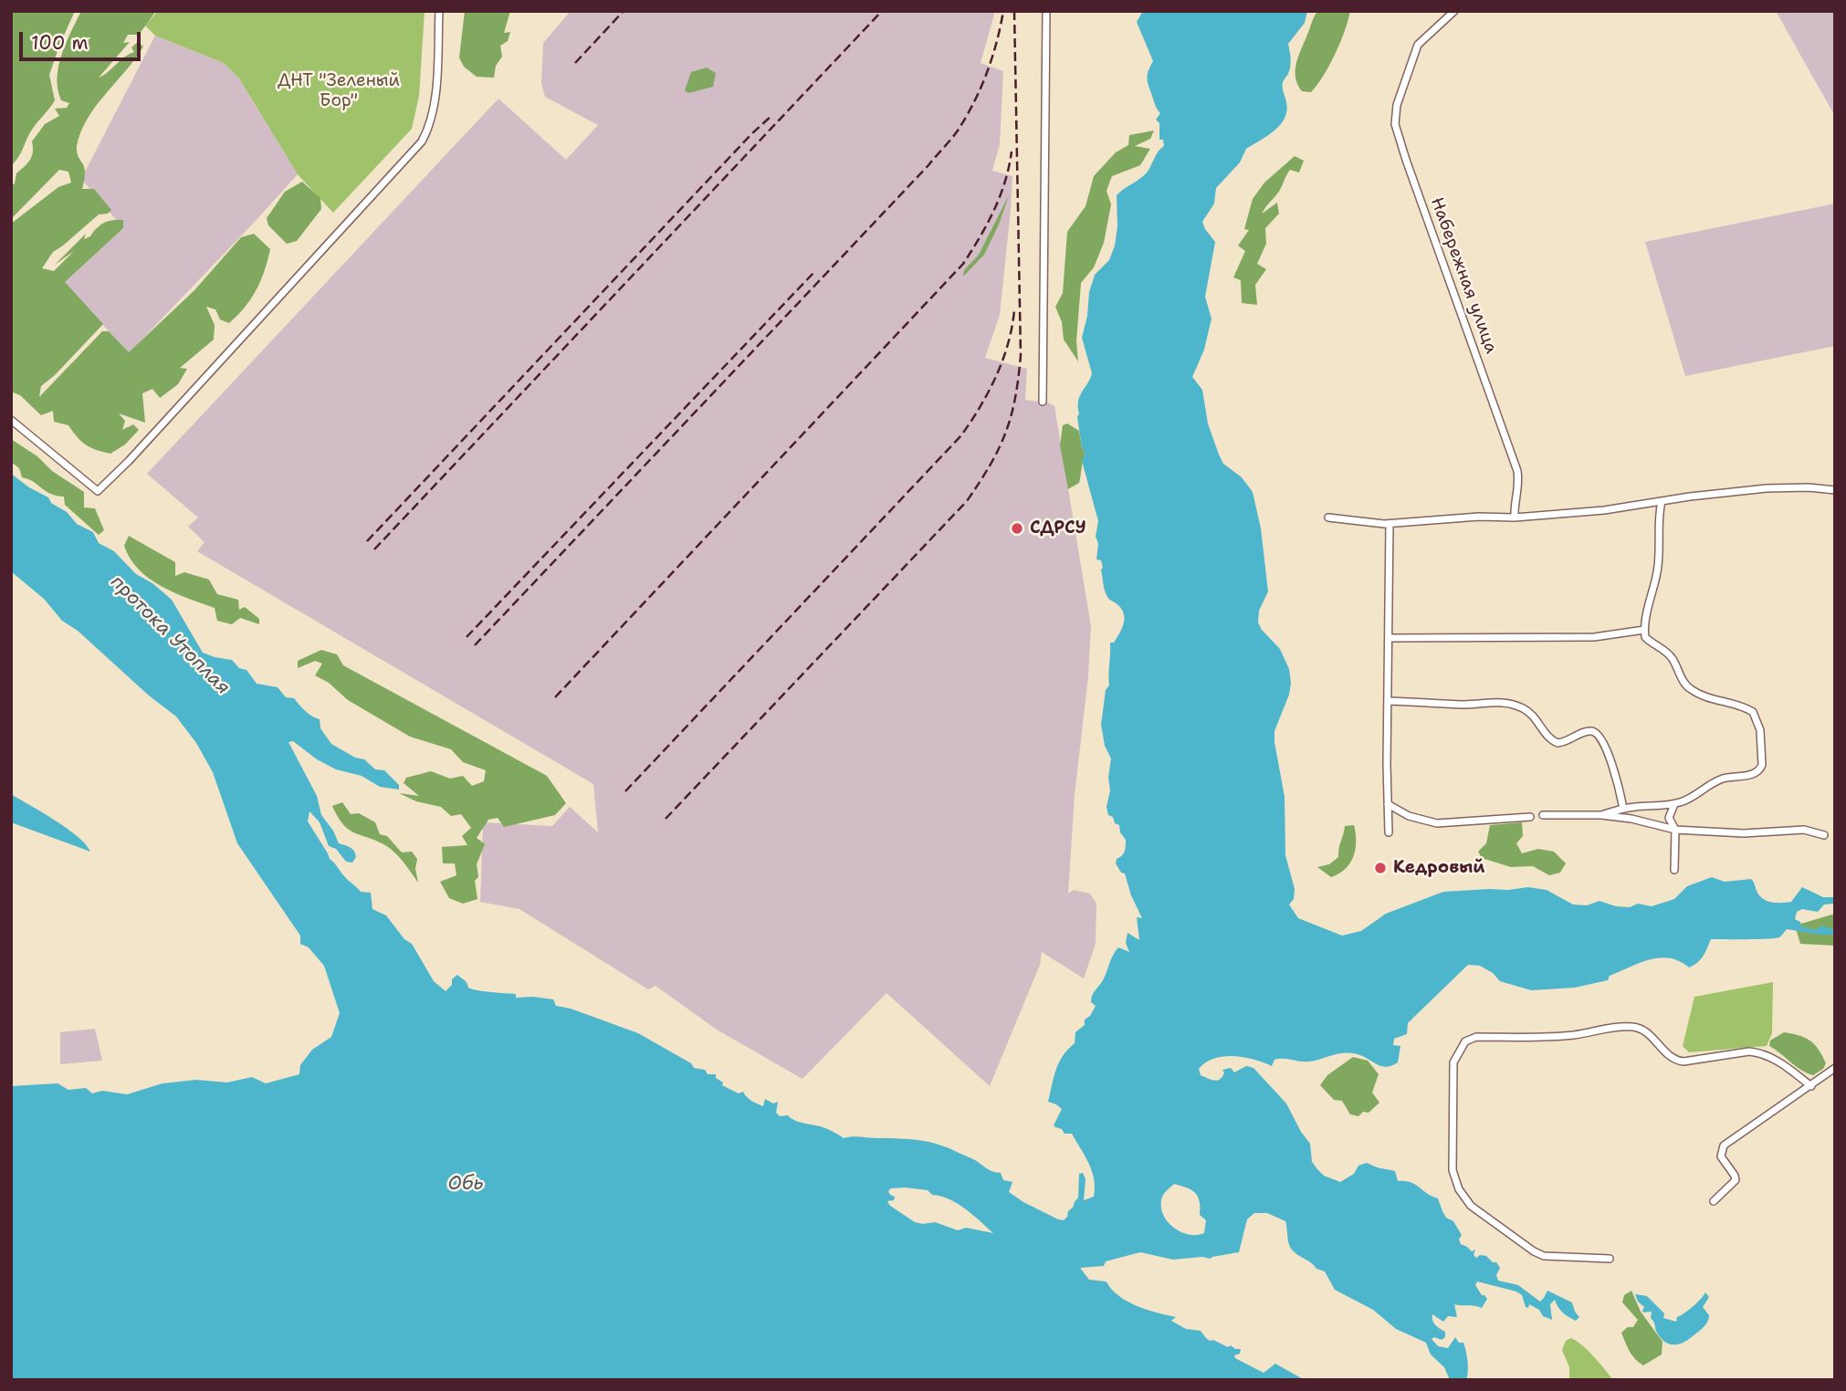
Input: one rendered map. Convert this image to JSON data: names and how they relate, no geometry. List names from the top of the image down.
{
  "streets": {
    "street": ["Набережная улица"]
  },
  "water": ["протока Утоплая", "Обь"],
  "parks": ["ДНТ \"Зеленый Бор\""],
  "places": ["СДРСУ", "Кедровый"],
  "scale_bar": "100 m"
}
